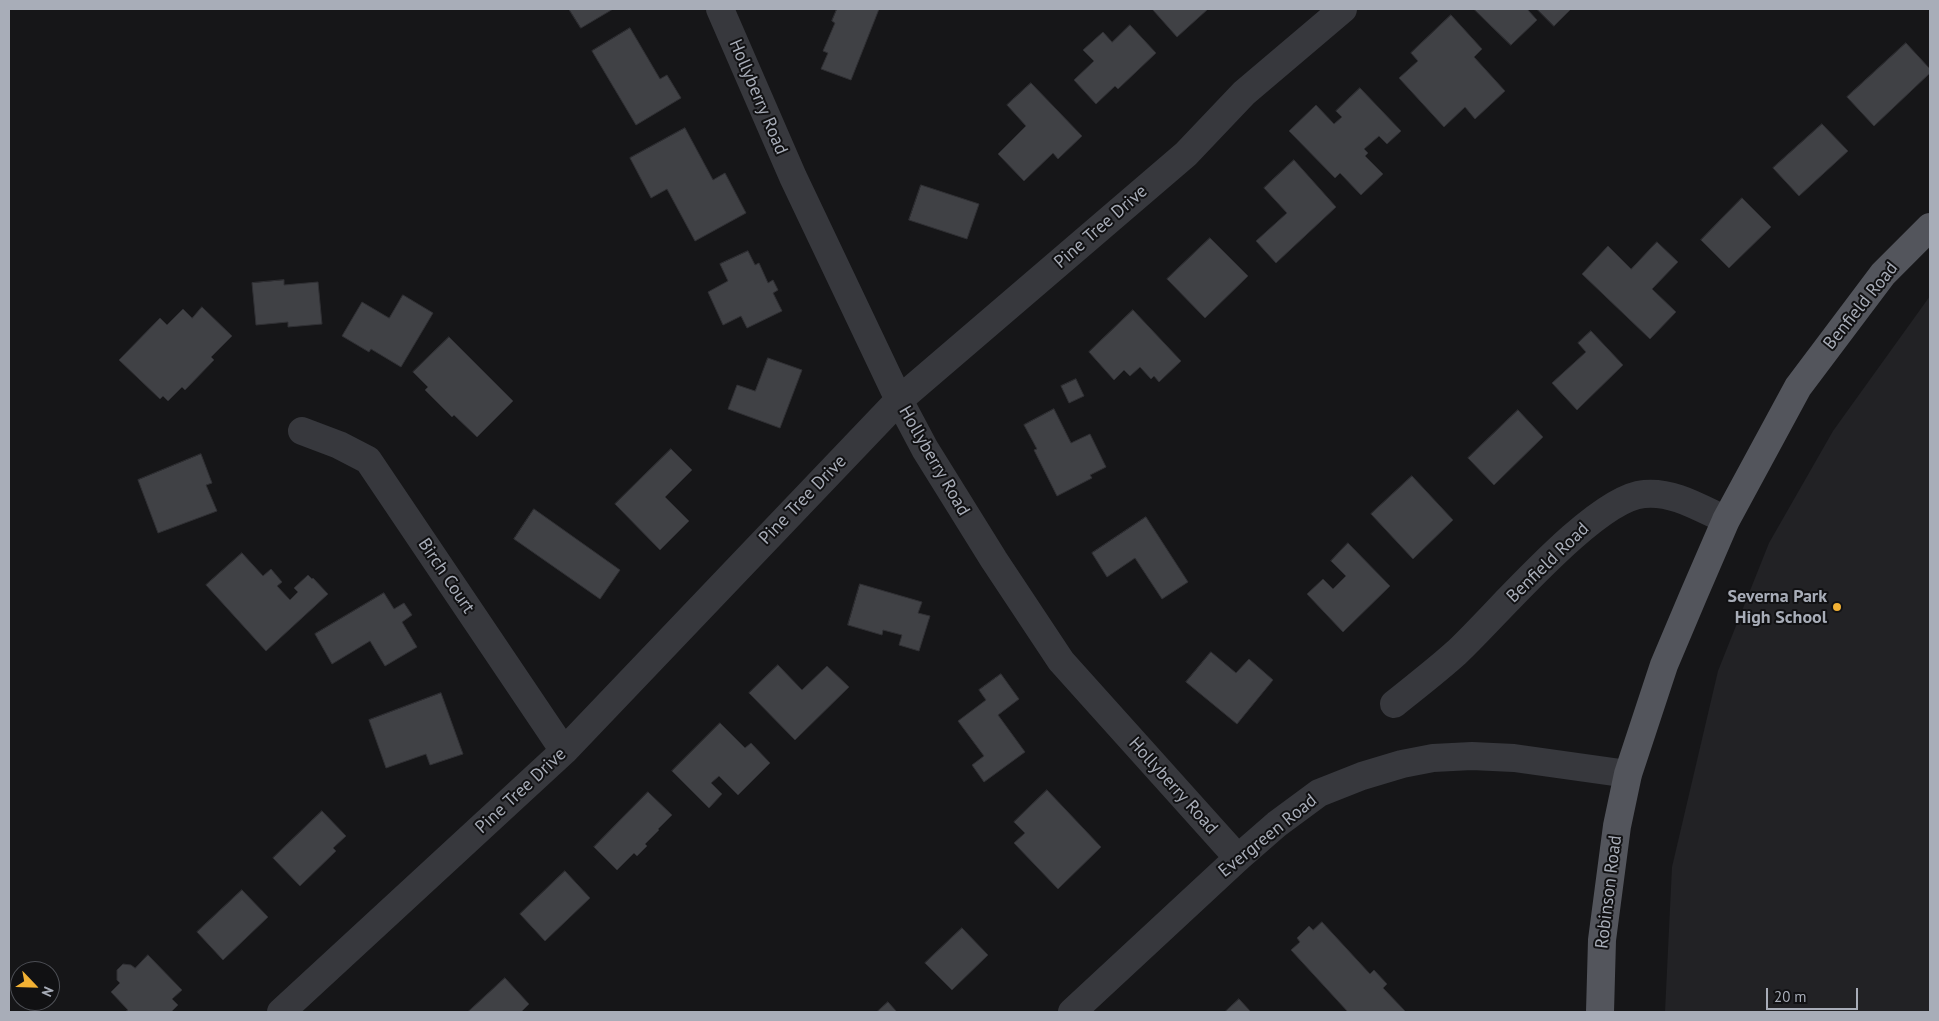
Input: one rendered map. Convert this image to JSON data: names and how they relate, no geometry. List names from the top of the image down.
{
  "streets": {
    "main road": ["Benfield Road", "Robinson Road"],
    "street": [
      "Hollyberry Road",
      "Pine Tree Drive",
      "Birch Court",
      "Evergreen Road"
    ]
  },
  "crossings": [
    ["Hollyberry Road", "Pine Tree Drive"],
    ["Hollyberry Road", "Evergreen Road"],
    ["Pine Tree Drive", "Birch Court"],
    ["Benfield Road", "Evergreen Road"],
    ["Benfield Road", "Robinson Road"],
    ["Evergreen Road", "Robinson Road"]
  ],
  "places": ["Severna Park High School"],
  "scale_bar": "20 m",
  "north": "bottom right"
}
